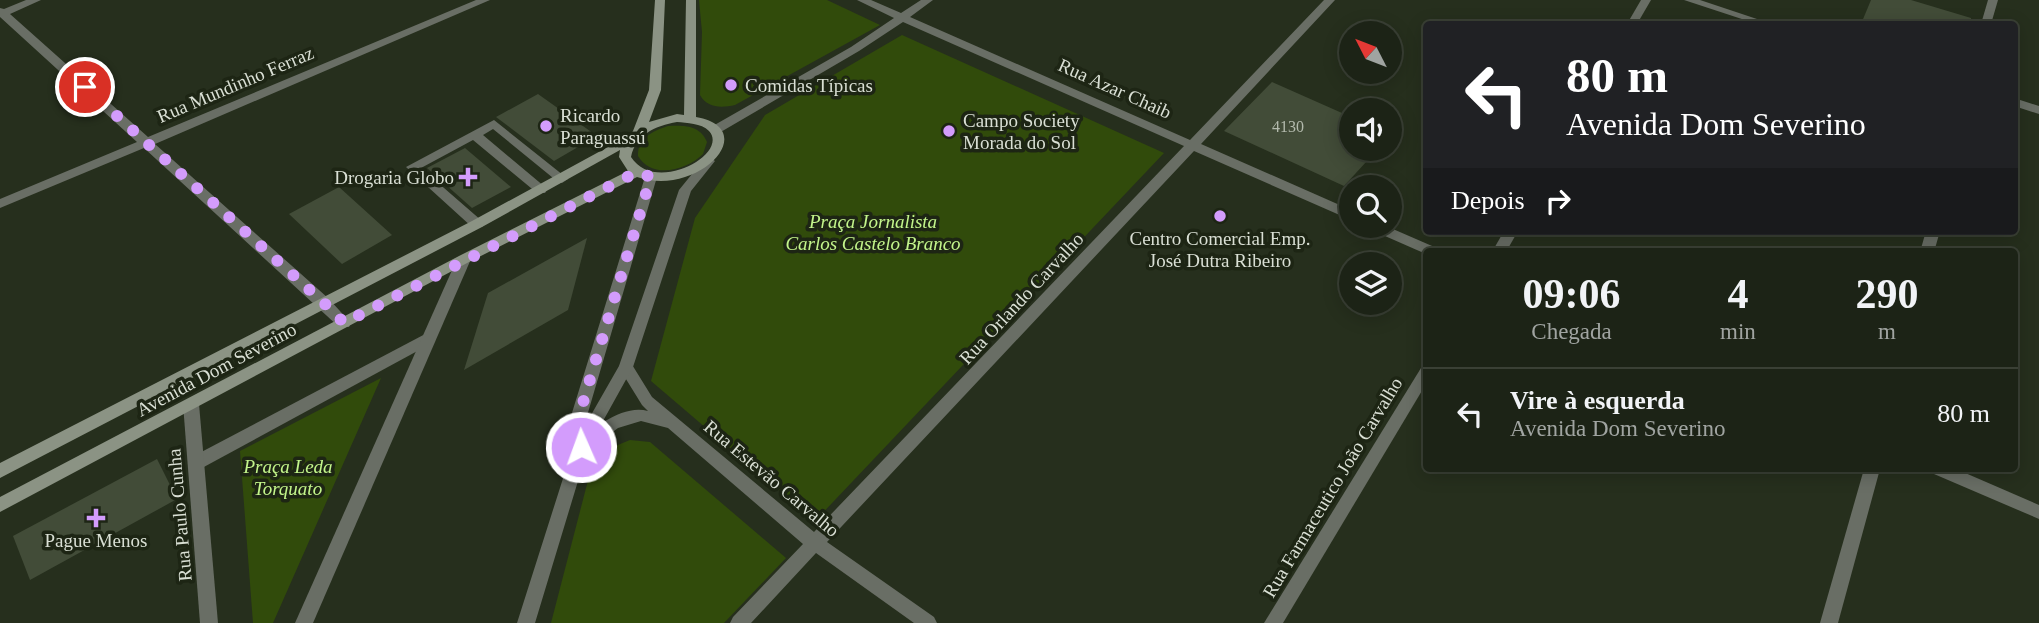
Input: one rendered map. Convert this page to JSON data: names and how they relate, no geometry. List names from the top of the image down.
{
  "streets": {
    "main road": ["Avenida Dom Severino"],
    "street": [
      "Rua Mundinho Ferraz",
      "Rua Azar Chaib",
      "Rua Orlando Carvalho",
      "Rua Estevão Carvalho",
      "Rua Farmaceutico João Carvalho",
      "Rua Paulo Cunha"
    ]
  },
  "crossings": [
    ["Rua Azar Chaib", "Rua Orlando Carvalho"],
    ["Rua Orlando Carvalho", "Rua Estevão Carvalho"],
    ["Avenida Dom Severino", "Rua Paulo Cunha"]
  ],
  "parks": ["Praça Jornalista Carlos Castelo Branco", "Praça Leda Torquato"],
  "places": {
    "other": [
      "Comidas Típicas",
      "Ricardo Paraguassú",
      "Campo Society Morada do Sol",
      "Centro Comercial Emp. José Dutra Ribeiro"
    ],
    "health": ["Drogaria Globo", "Pague Menos"]
  },
  "house_numbers": ["4130"],
  "north": "top left",
  "page": {
    "turn": ["80 m", "Avenida Dom Severino"],
    "then": "Depois",
    "eta": [
      "09:06",
      "Chegada",
      "4",
      "min",
      "290",
      "m"
    ],
    "list": [
      {
        "name": "Vire à esquerda",
        "note": "Avenida Dom Severino",
        "value": "80 m"
      }
    ]
  }
}
